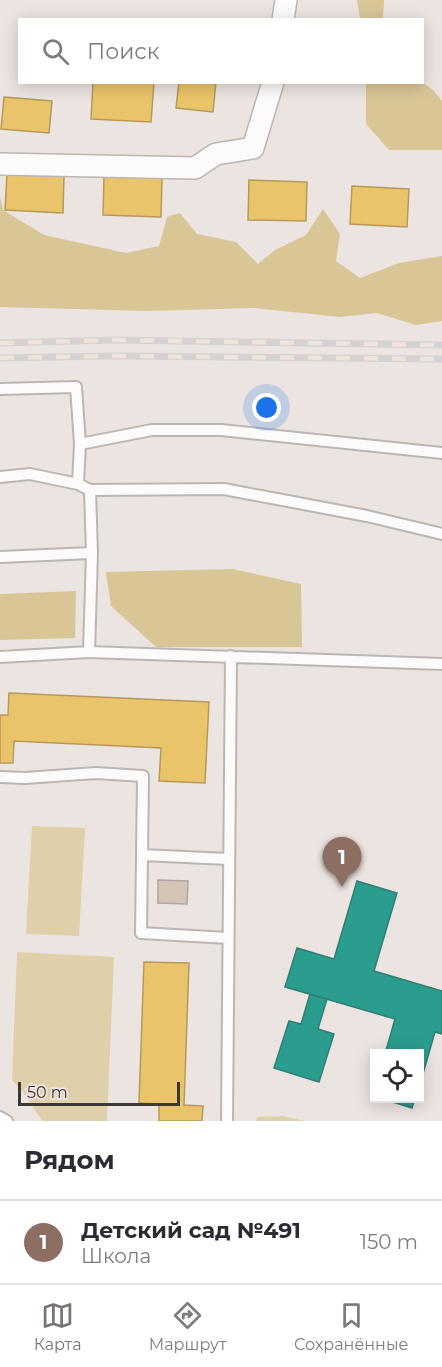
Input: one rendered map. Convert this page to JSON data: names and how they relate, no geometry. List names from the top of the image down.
{
  "scale_bar": "50 m",
  "page": {
    "search": "Поиск",
    "pins": "1",
    "scale": "50 m",
    "heading": "Рядом",
    "list": [
      {
        "mark": "1",
        "name": "Детский сад №491",
        "note": "Школа",
        "value": "150 m"
      }
    ],
    "nav": ["Карта", "Маршрут", "Сохранённые"]
  }
}
